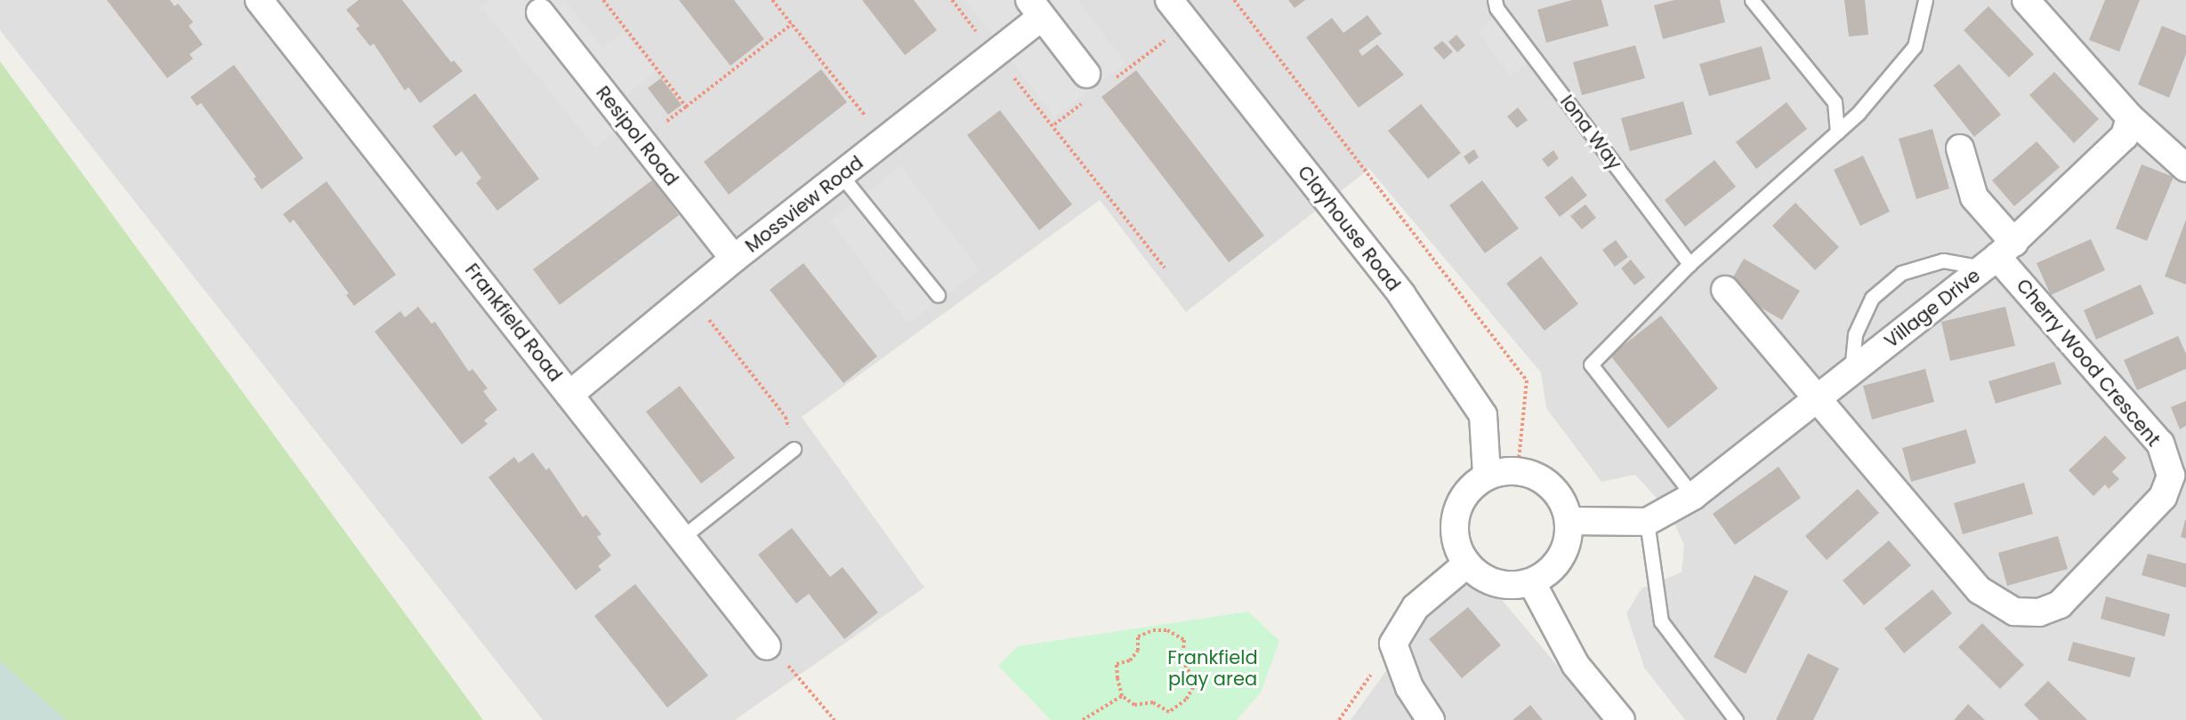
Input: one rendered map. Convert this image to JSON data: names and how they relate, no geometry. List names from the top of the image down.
{
  "streets": {
    "street": [
      "Resipol Road",
      "Mossview Road",
      "Clayhouse Road",
      "Village Drive",
      "Frankfield Road",
      "Cherry Wood Crescent"
    ],
    "lane": ["Iona Way"]
  },
  "crossings": [
    ["Resipol Road", "Mossview Road"],
    ["Mossview Road", "Frankfield Road"],
    ["Clayhouse Road", "Village Drive"],
    ["Village Drive", "Cherry Wood Crescent"]
  ],
  "parks": ["Frankfield play area"]
}
